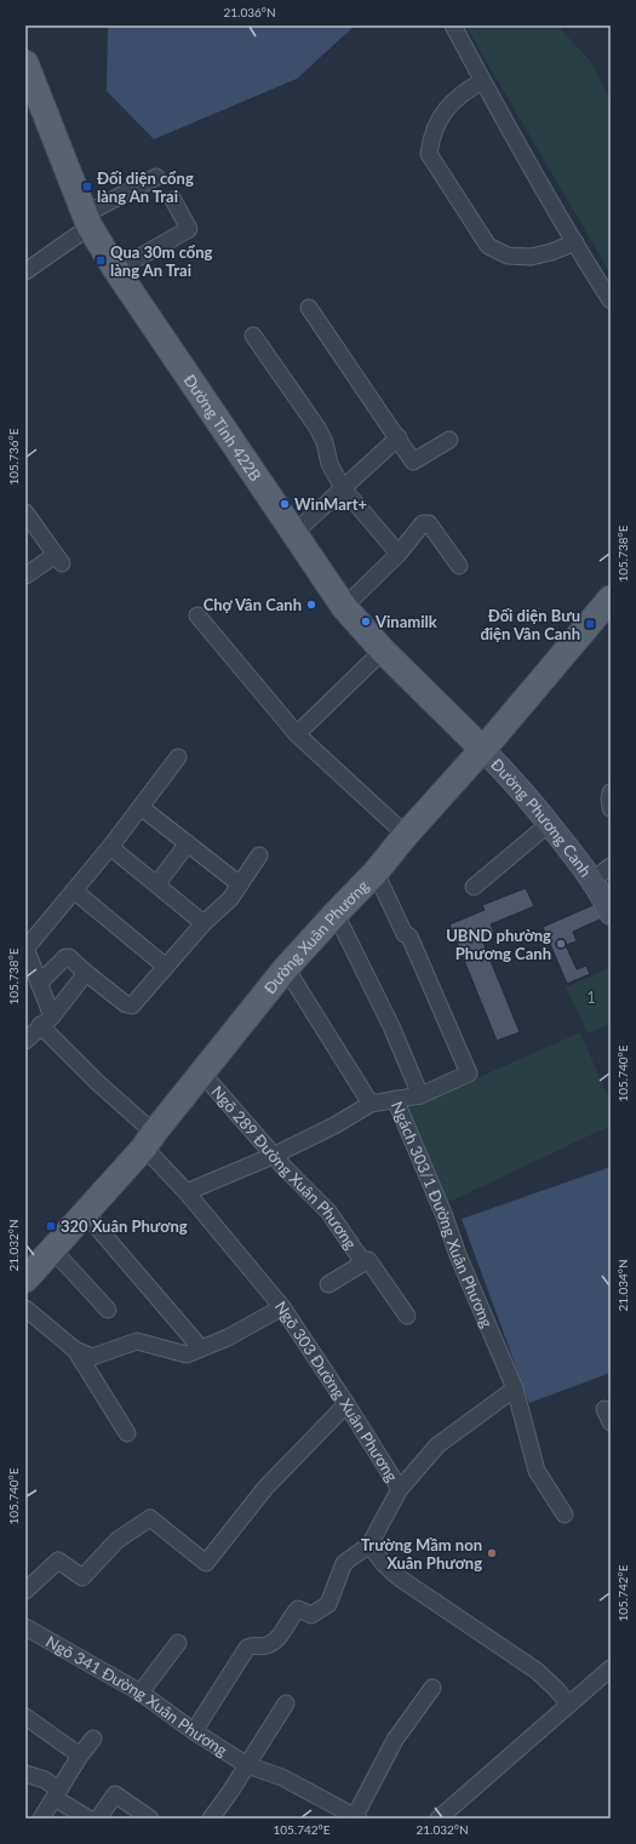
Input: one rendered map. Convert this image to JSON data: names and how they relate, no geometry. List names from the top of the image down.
{
  "streets": {
    "main road": ["Đường Tỉnh 422B", "Đường Xuân Phương"],
    "street": [
      "Đường Phương Canh",
      "Ngõ 289 Đường Xuân Phương",
      "Ngách 303/1 Đường Xuân Phương",
      "Ngõ 303 Đường Xuân Phương",
      "Ngõ 341 Đường Xuân Phương"
    ]
  },
  "crossings": [
    ["Đường Tỉnh 422B", "Đường Phương Canh"],
    ["Đường Tỉnh 422B", "Đường Xuân Phương"],
    ["Đường Phương Canh", "Đường Xuân Phương"],
    ["Đường Xuân Phương", "Ngõ 289 Đường Xuân Phương"],
    ["Đường Xuân Phương", "Ngõ 303 Đường Xuân Phương"],
    ["Ngõ 289 Đường Xuân Phương", "Ngách 303/1 Đường Xuân Phương"],
    ["Ngách 303/1 Đường Xuân Phương", "Ngõ 303 Đường Xuân Phương"],
    ["Ngõ 303 Đường Xuân Phương", "Ngõ 341 Đường Xuân Phương"]
  ],
  "parks": ["1"],
  "places": {
    "transit": [
      "Đối diện cổng làng An Trai",
      "Qua 30m cổng làng An Trai",
      "Đối diện Bưu điện Vân Canh",
      "320 Xuân Phương"
    ],
    "other": [
      "WinMart+",
      "Chợ Vân Canh",
      "Vinamilk",
      "UBND phường Phương Canh",
      "Trường Mầm non Xuân Phương"
    ]
  },
  "coordinates": [
    "21.036°N",
    "105.736°E",
    "105.738°E",
    "105.740°E",
    "21.032°N",
    "21.034°N",
    "105.742°E"
  ]
}
